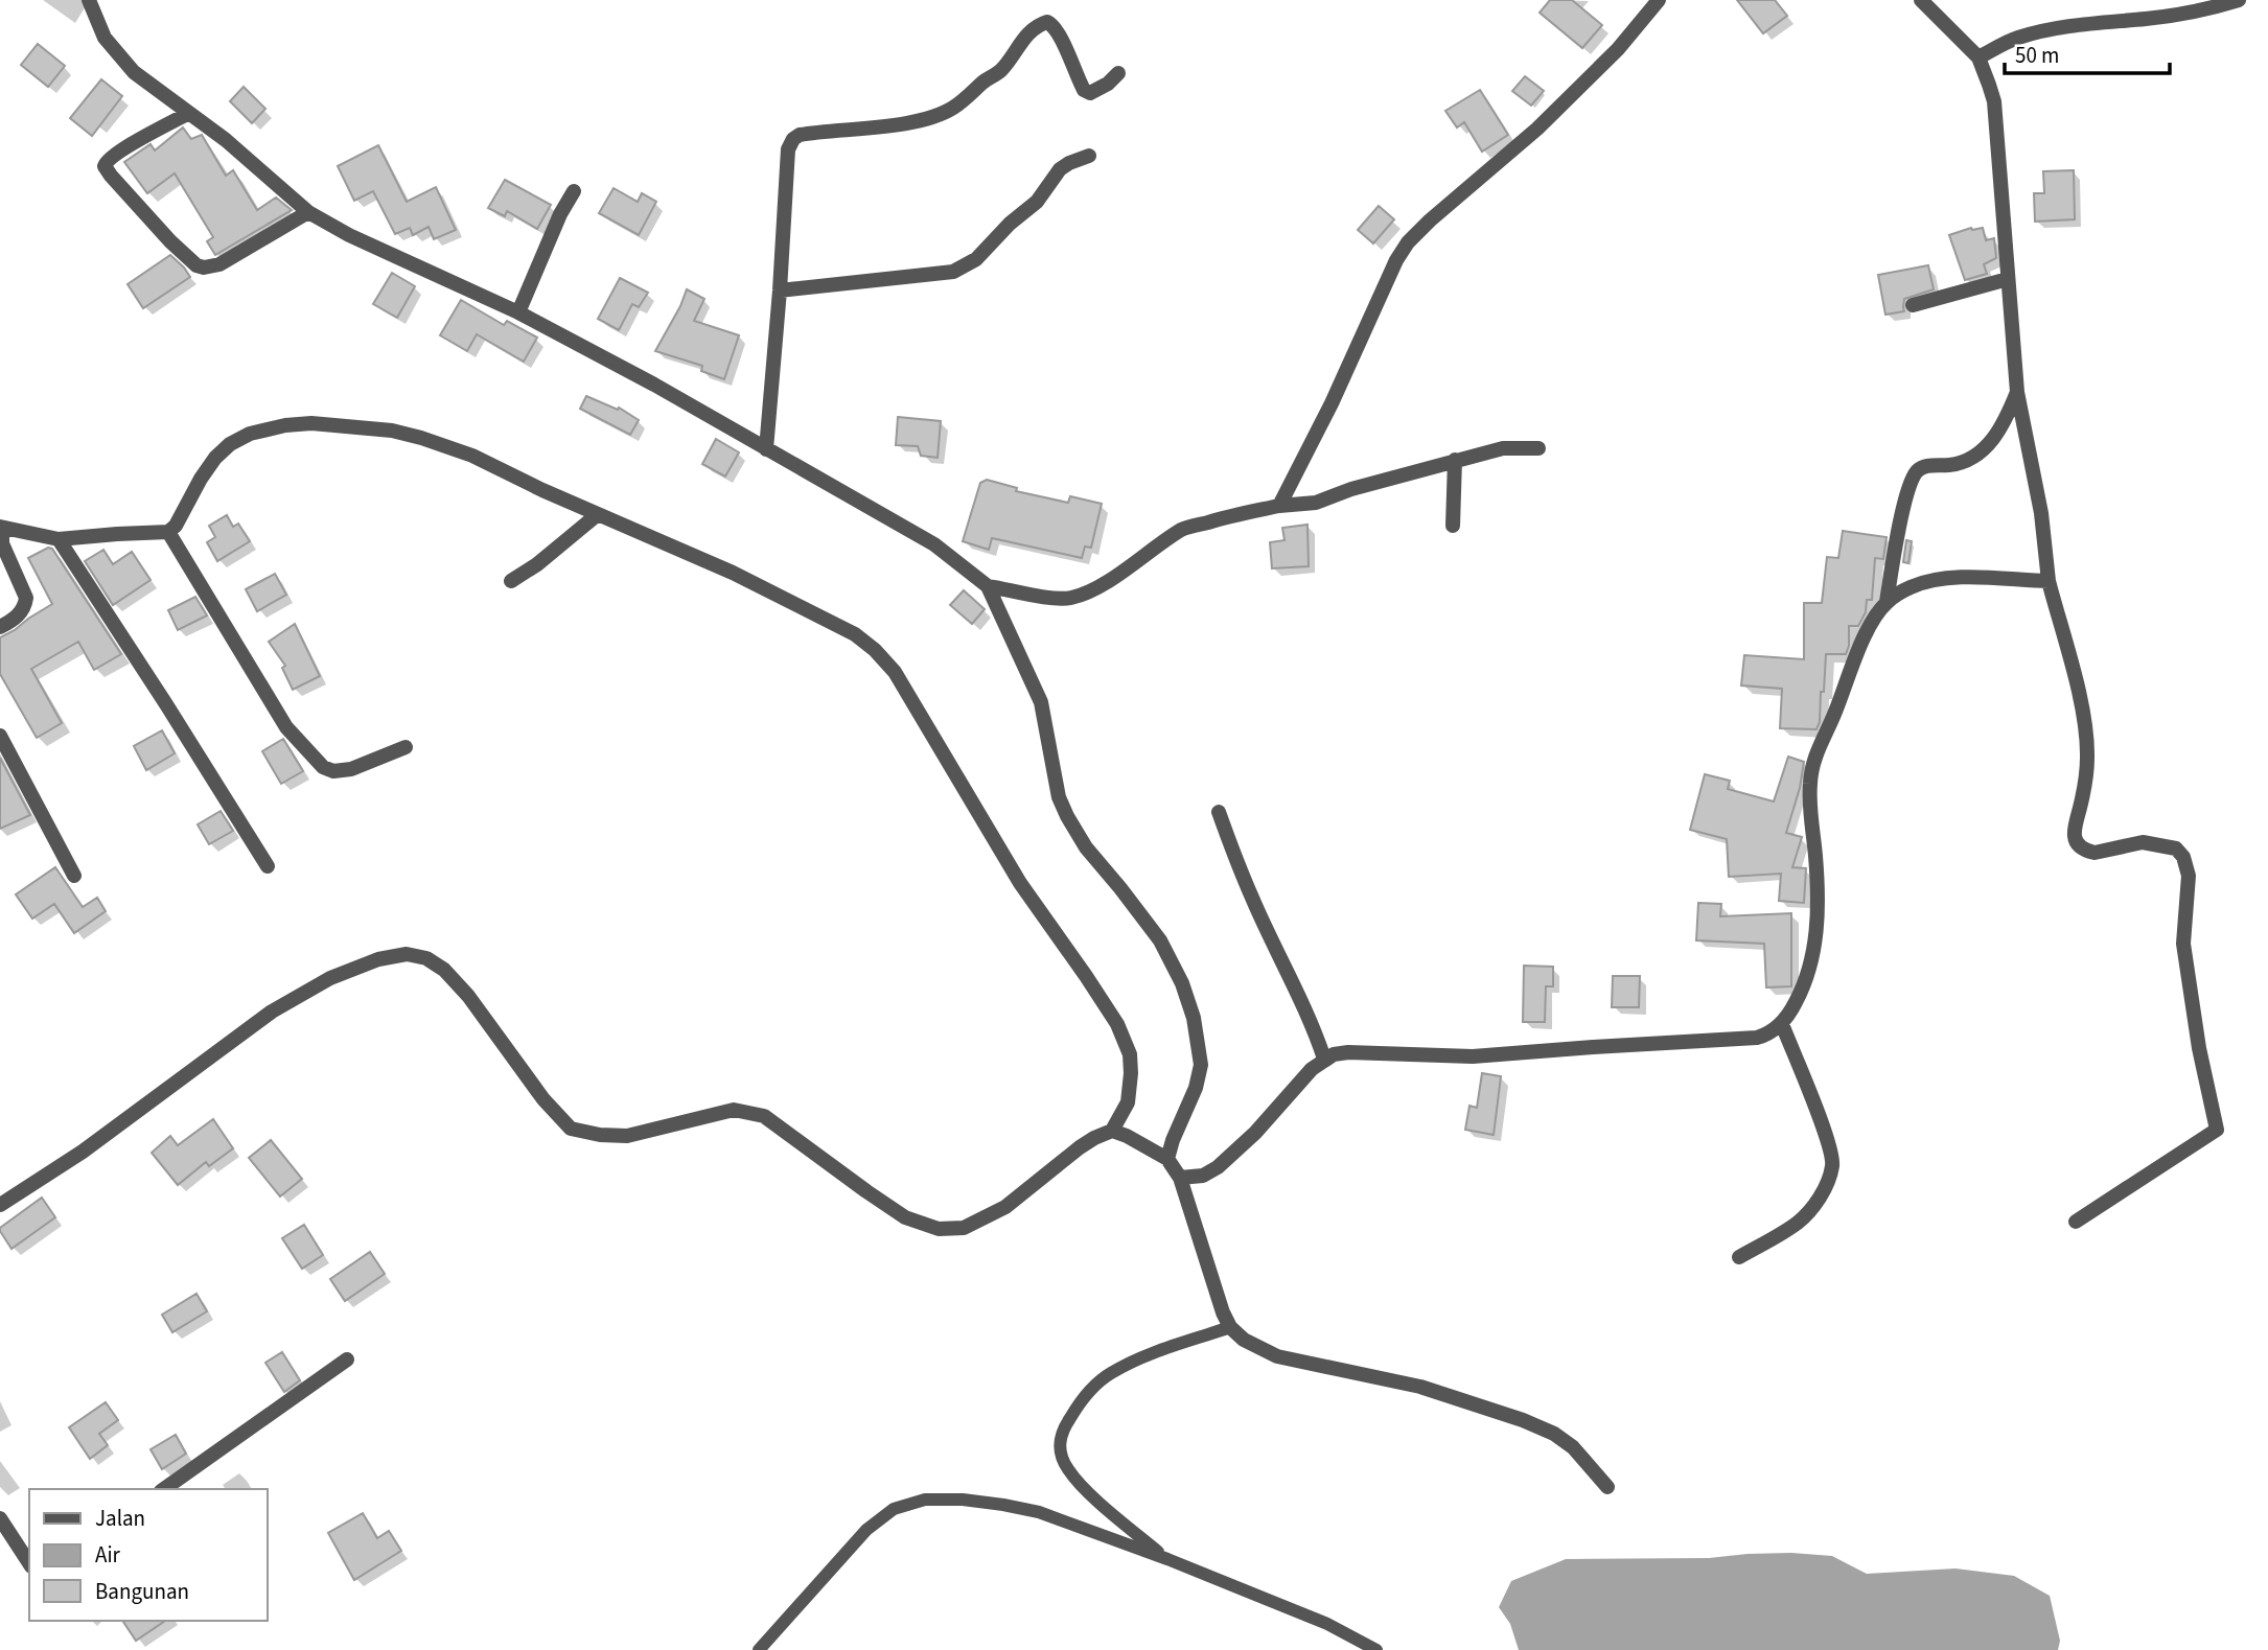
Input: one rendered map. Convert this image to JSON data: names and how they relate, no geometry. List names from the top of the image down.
{
  "legend": ["Jalan", "Air", "Bangunan"],
  "scale_bar": "50 m"
}
